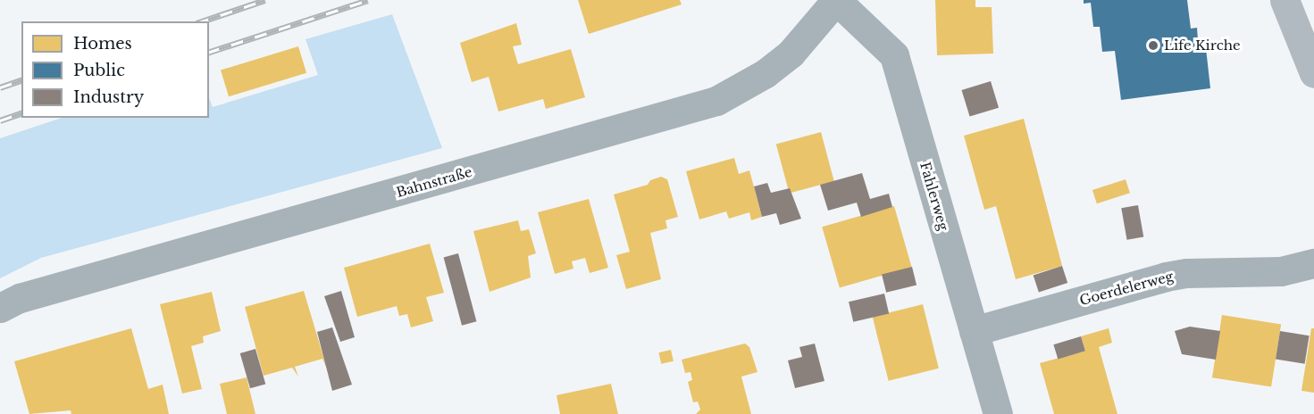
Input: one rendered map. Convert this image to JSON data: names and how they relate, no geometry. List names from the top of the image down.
{
  "streets": {
    "street": ["Bahnstraße", "Fahlerweg", "Goerdelerweg"]
  },
  "crossings": [
    ["Bahnstraße", "Fahlerweg"],
    ["Fahlerweg", "Goerdelerweg"]
  ],
  "places": ["Life Kirche"],
  "legend": ["Homes", "Public", "Industry"]
}
